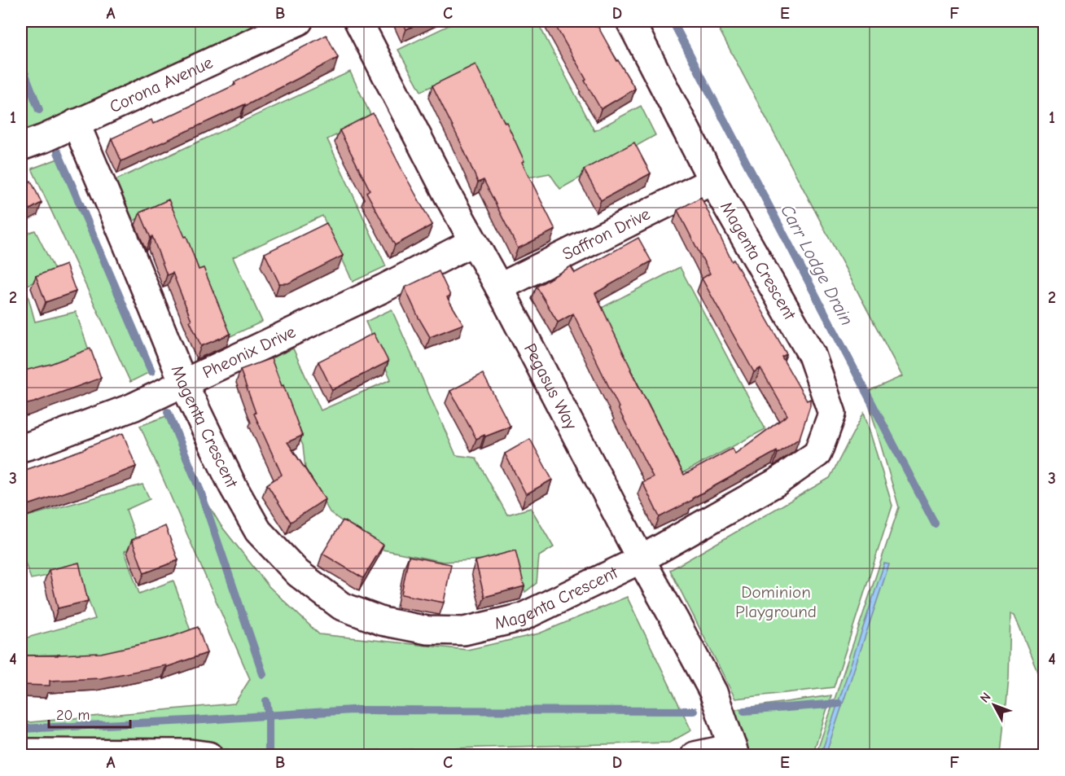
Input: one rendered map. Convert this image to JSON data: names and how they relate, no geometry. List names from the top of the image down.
{
  "streets": {
    "street": [
      "Corona Avenue",
      "Saffron Drive",
      "Magenta Crescent",
      "Pheonix Drive",
      "Pegasus Way"
    ]
  },
  "crossings": [
    ["Corona Avenue", "Magenta Crescent"],
    ["Saffron Drive", "Magenta Crescent"],
    ["Saffron Drive", "Pegasus Way"],
    ["Magenta Crescent", "Pheonix Drive"],
    ["Magenta Crescent", "Pegasus Way"],
    ["Pheonix Drive", "Pegasus Way"]
  ],
  "water": ["Carr Lodge Drain"],
  "parks": ["Dominion Playground"],
  "scale_bar": "20 m",
  "north": "top left",
  "grid": {
    "columns": [
      "A",
      "B",
      "C",
      "D",
      "E",
      "F"
    ],
    "rows": [
      "1",
      "2",
      "3",
      "4"
    ]
  }
}
